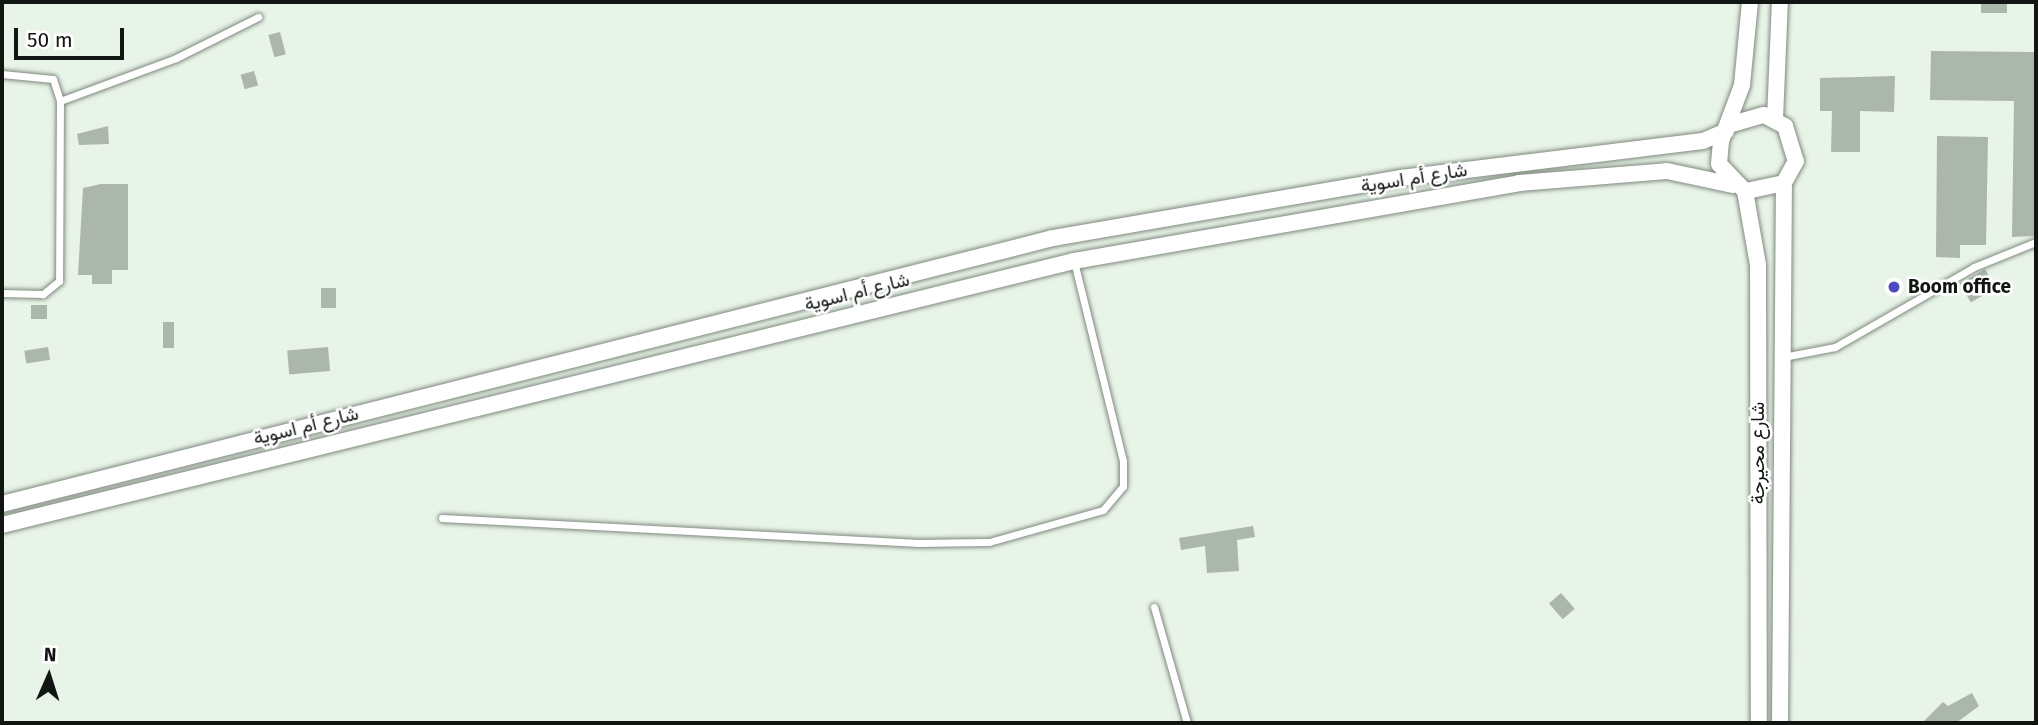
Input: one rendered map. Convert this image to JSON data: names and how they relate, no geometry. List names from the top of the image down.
{
  "streets": {
    "street": ["شارع أم اسوية", "شارع محيرجة"]
  },
  "crossings": [
    ["شارع أم اسوية", "شارع محيرجة"]
  ],
  "places": ["Boom office"],
  "scale_bar": "50 m",
  "north": "top"
}
